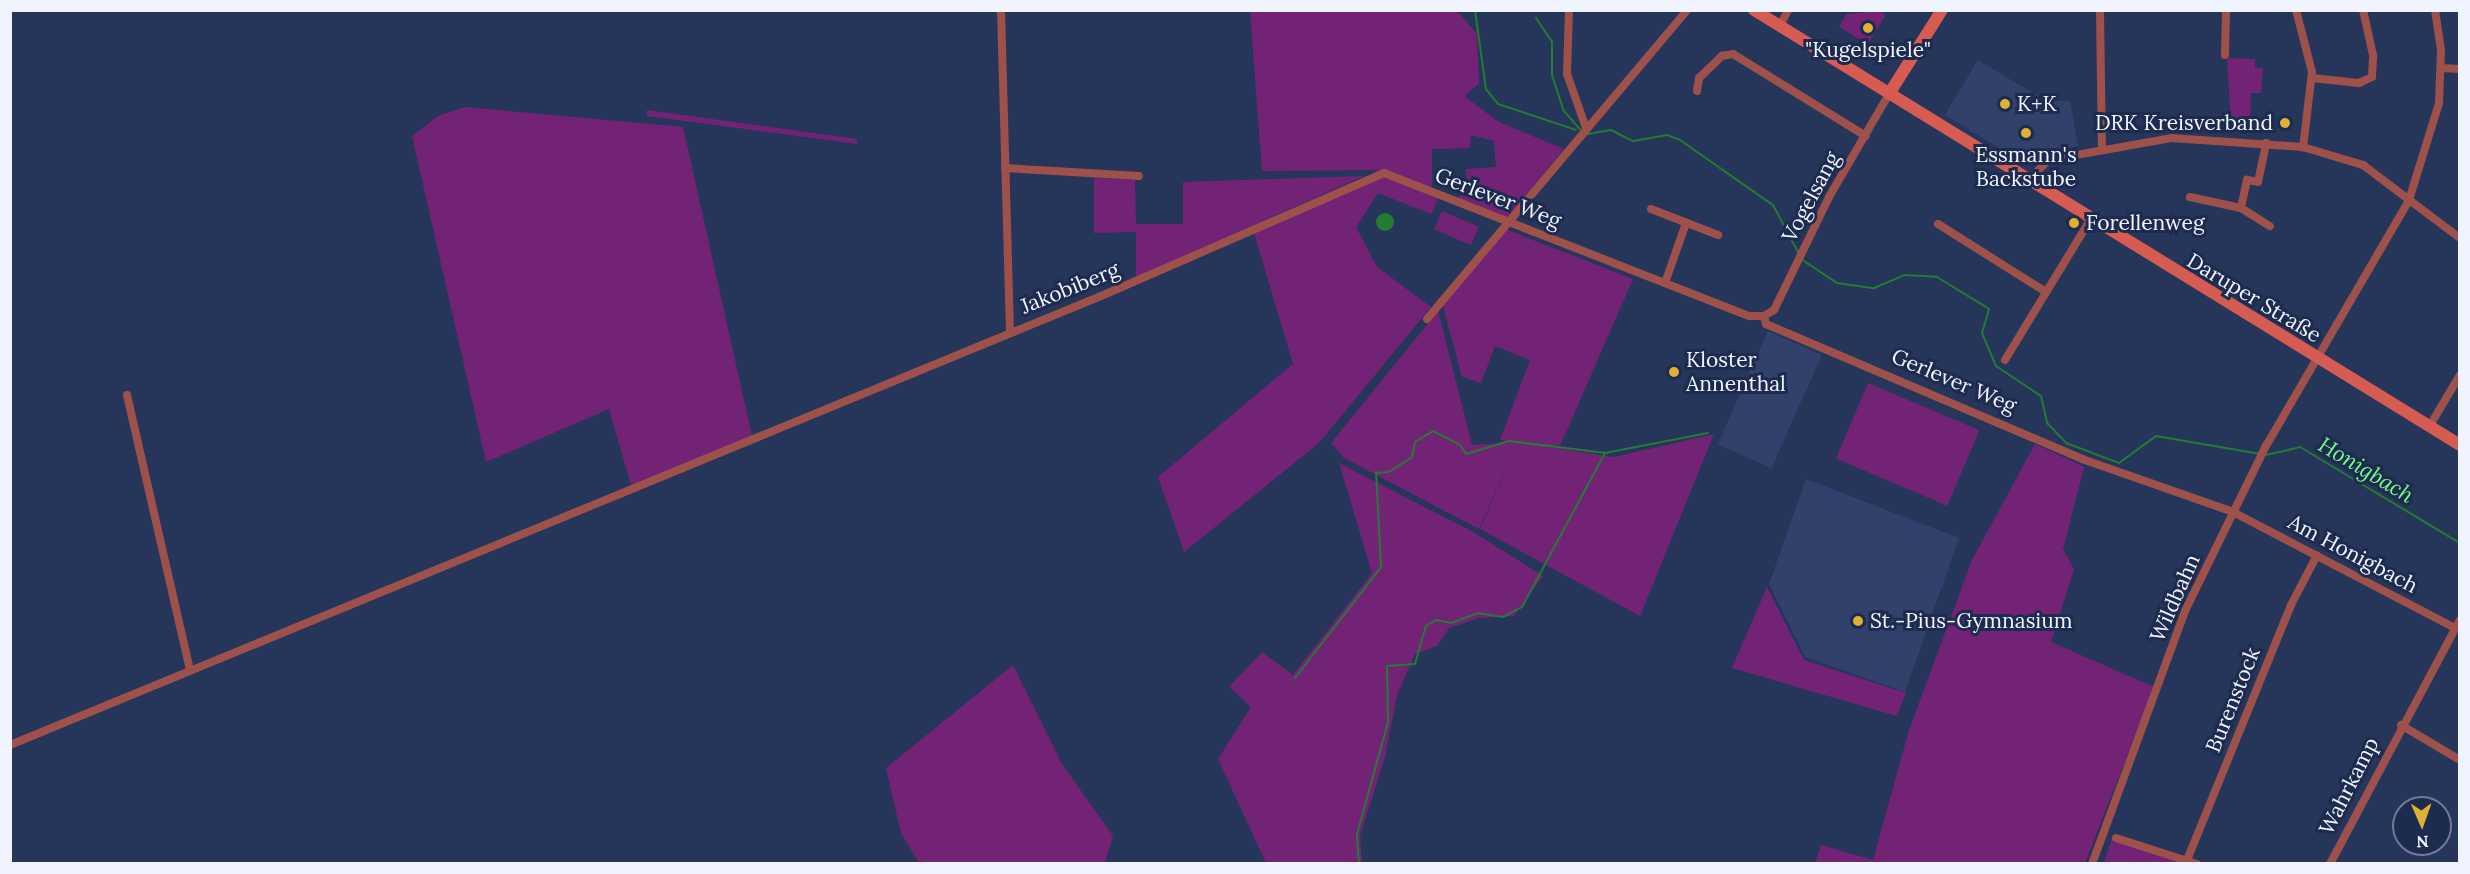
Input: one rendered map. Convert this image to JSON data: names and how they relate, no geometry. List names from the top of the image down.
{
  "streets": {
    "street": [
      "Vogelsang",
      "Gerlever Weg",
      "Jakobiberg",
      "Daruper Straße",
      "Am Honigbach",
      "Wildbahn",
      "Burenstock",
      "Wahrkamp"
    ]
  },
  "crossings": [
    ["Vogelsang", "Gerlever Weg"],
    ["Vogelsang", "Daruper Straße"],
    ["Gerlever Weg", "Jakobiberg"],
    ["Gerlever Weg", "Am Honigbach"],
    ["Gerlever Weg", "Wildbahn"],
    ["Daruper Straße", "Wildbahn"],
    ["Am Honigbach", "Wildbahn"],
    ["Am Honigbach", "Burenstock"],
    ["Am Honigbach", "Wahrkamp"]
  ],
  "water": ["Honigbach"],
  "places": [
    "\"Kugelspiele\"",
    "K+K",
    "DRK Kreisverband",
    "Essmann's Backstube",
    "Forellenweg",
    "Kloster Annenthal",
    "St.-Pius-Gymnasium"
  ],
  "north": "bottom"
}
